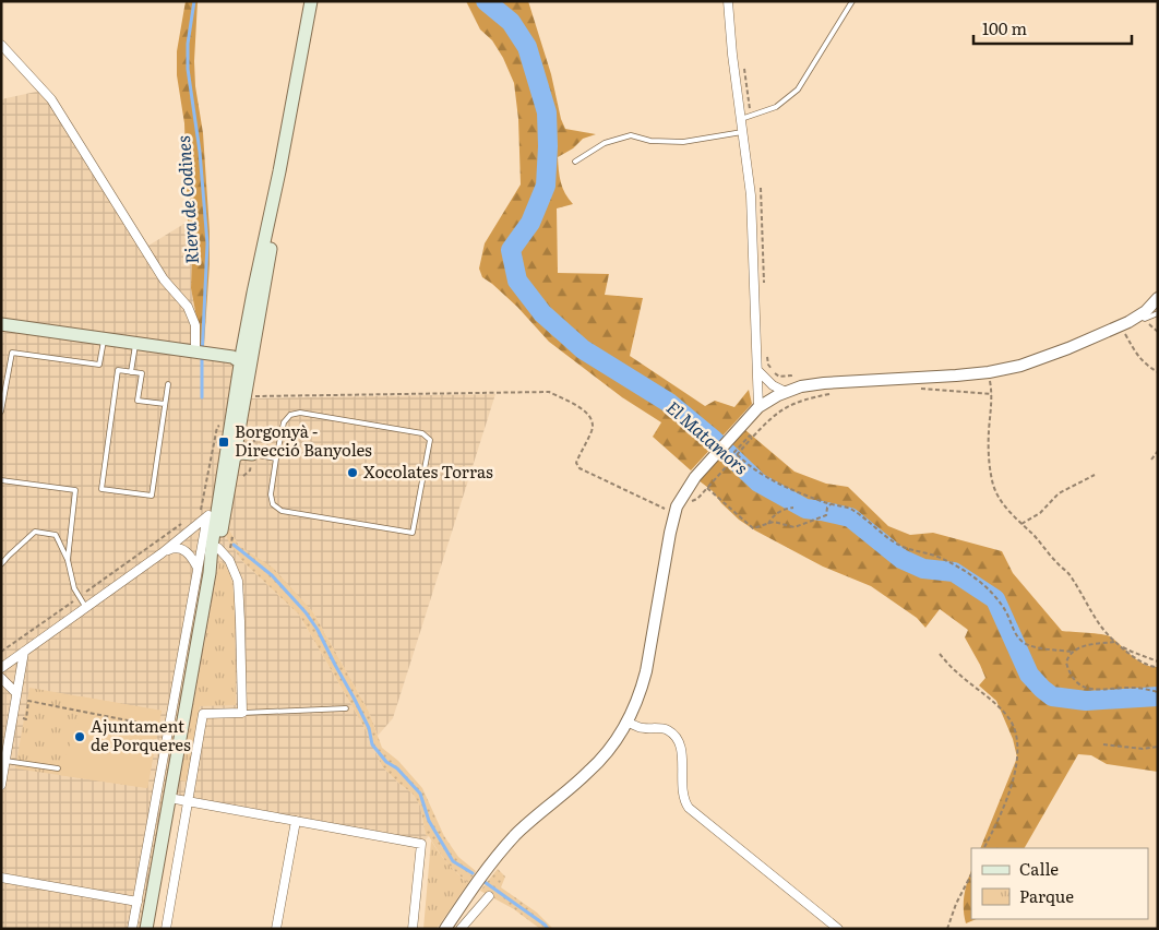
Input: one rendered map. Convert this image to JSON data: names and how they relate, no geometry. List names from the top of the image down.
{
  "water": ["Riera de Codines", "El Matamors"],
  "places": {
    "transit": ["Borgonyà - Direcció Banyoles"],
    "other": ["Xocolates Torras", "Ajuntament de Porqueres"]
  },
  "legend": ["Calle", "Parque"],
  "scale_bar": "100 m"
}
